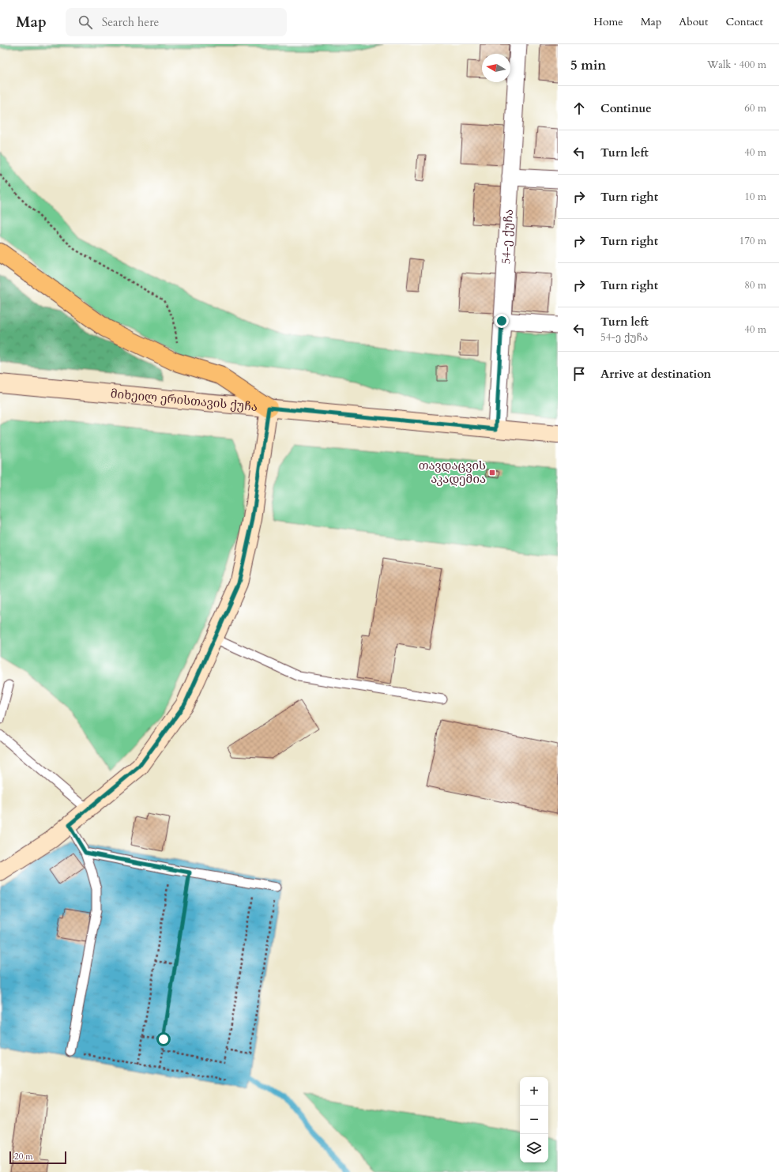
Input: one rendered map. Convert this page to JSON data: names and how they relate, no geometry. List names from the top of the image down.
{
  "streets": {
    "main road": ["მიხეილ ერისთავის ქუჩა"],
    "street": ["54-ე ქუჩა"]
  },
  "crossings": [
    ["54-ე ქუჩა", "მიხეილ ერისთავის ქუჩა"]
  ],
  "places": {
    "transit": ["თავდაცვის აკადემია"]
  },
  "scale_bar": "20 m",
  "north": "left",
  "page": {
    "header": "Map",
    "search": "Search here",
    "nav": [
      "Home",
      "Map",
      "About",
      "Contact"
    ],
    "heading": ["5 min", "Walk · 400 m"],
    "list": [
      ["Continue", "60 m"],
      ["Turn left", "40 m"],
      ["Turn right", "10 m"],
      ["Turn right", "170 m"],
      ["Turn right", "80 m"],
      ["Turn left", "54-ე ქუჩა", "40 m"],
      "Arrive at destination"
    ],
    "map_buttons": ["+", "−"],
    "scale": "20 m"
  }
}
